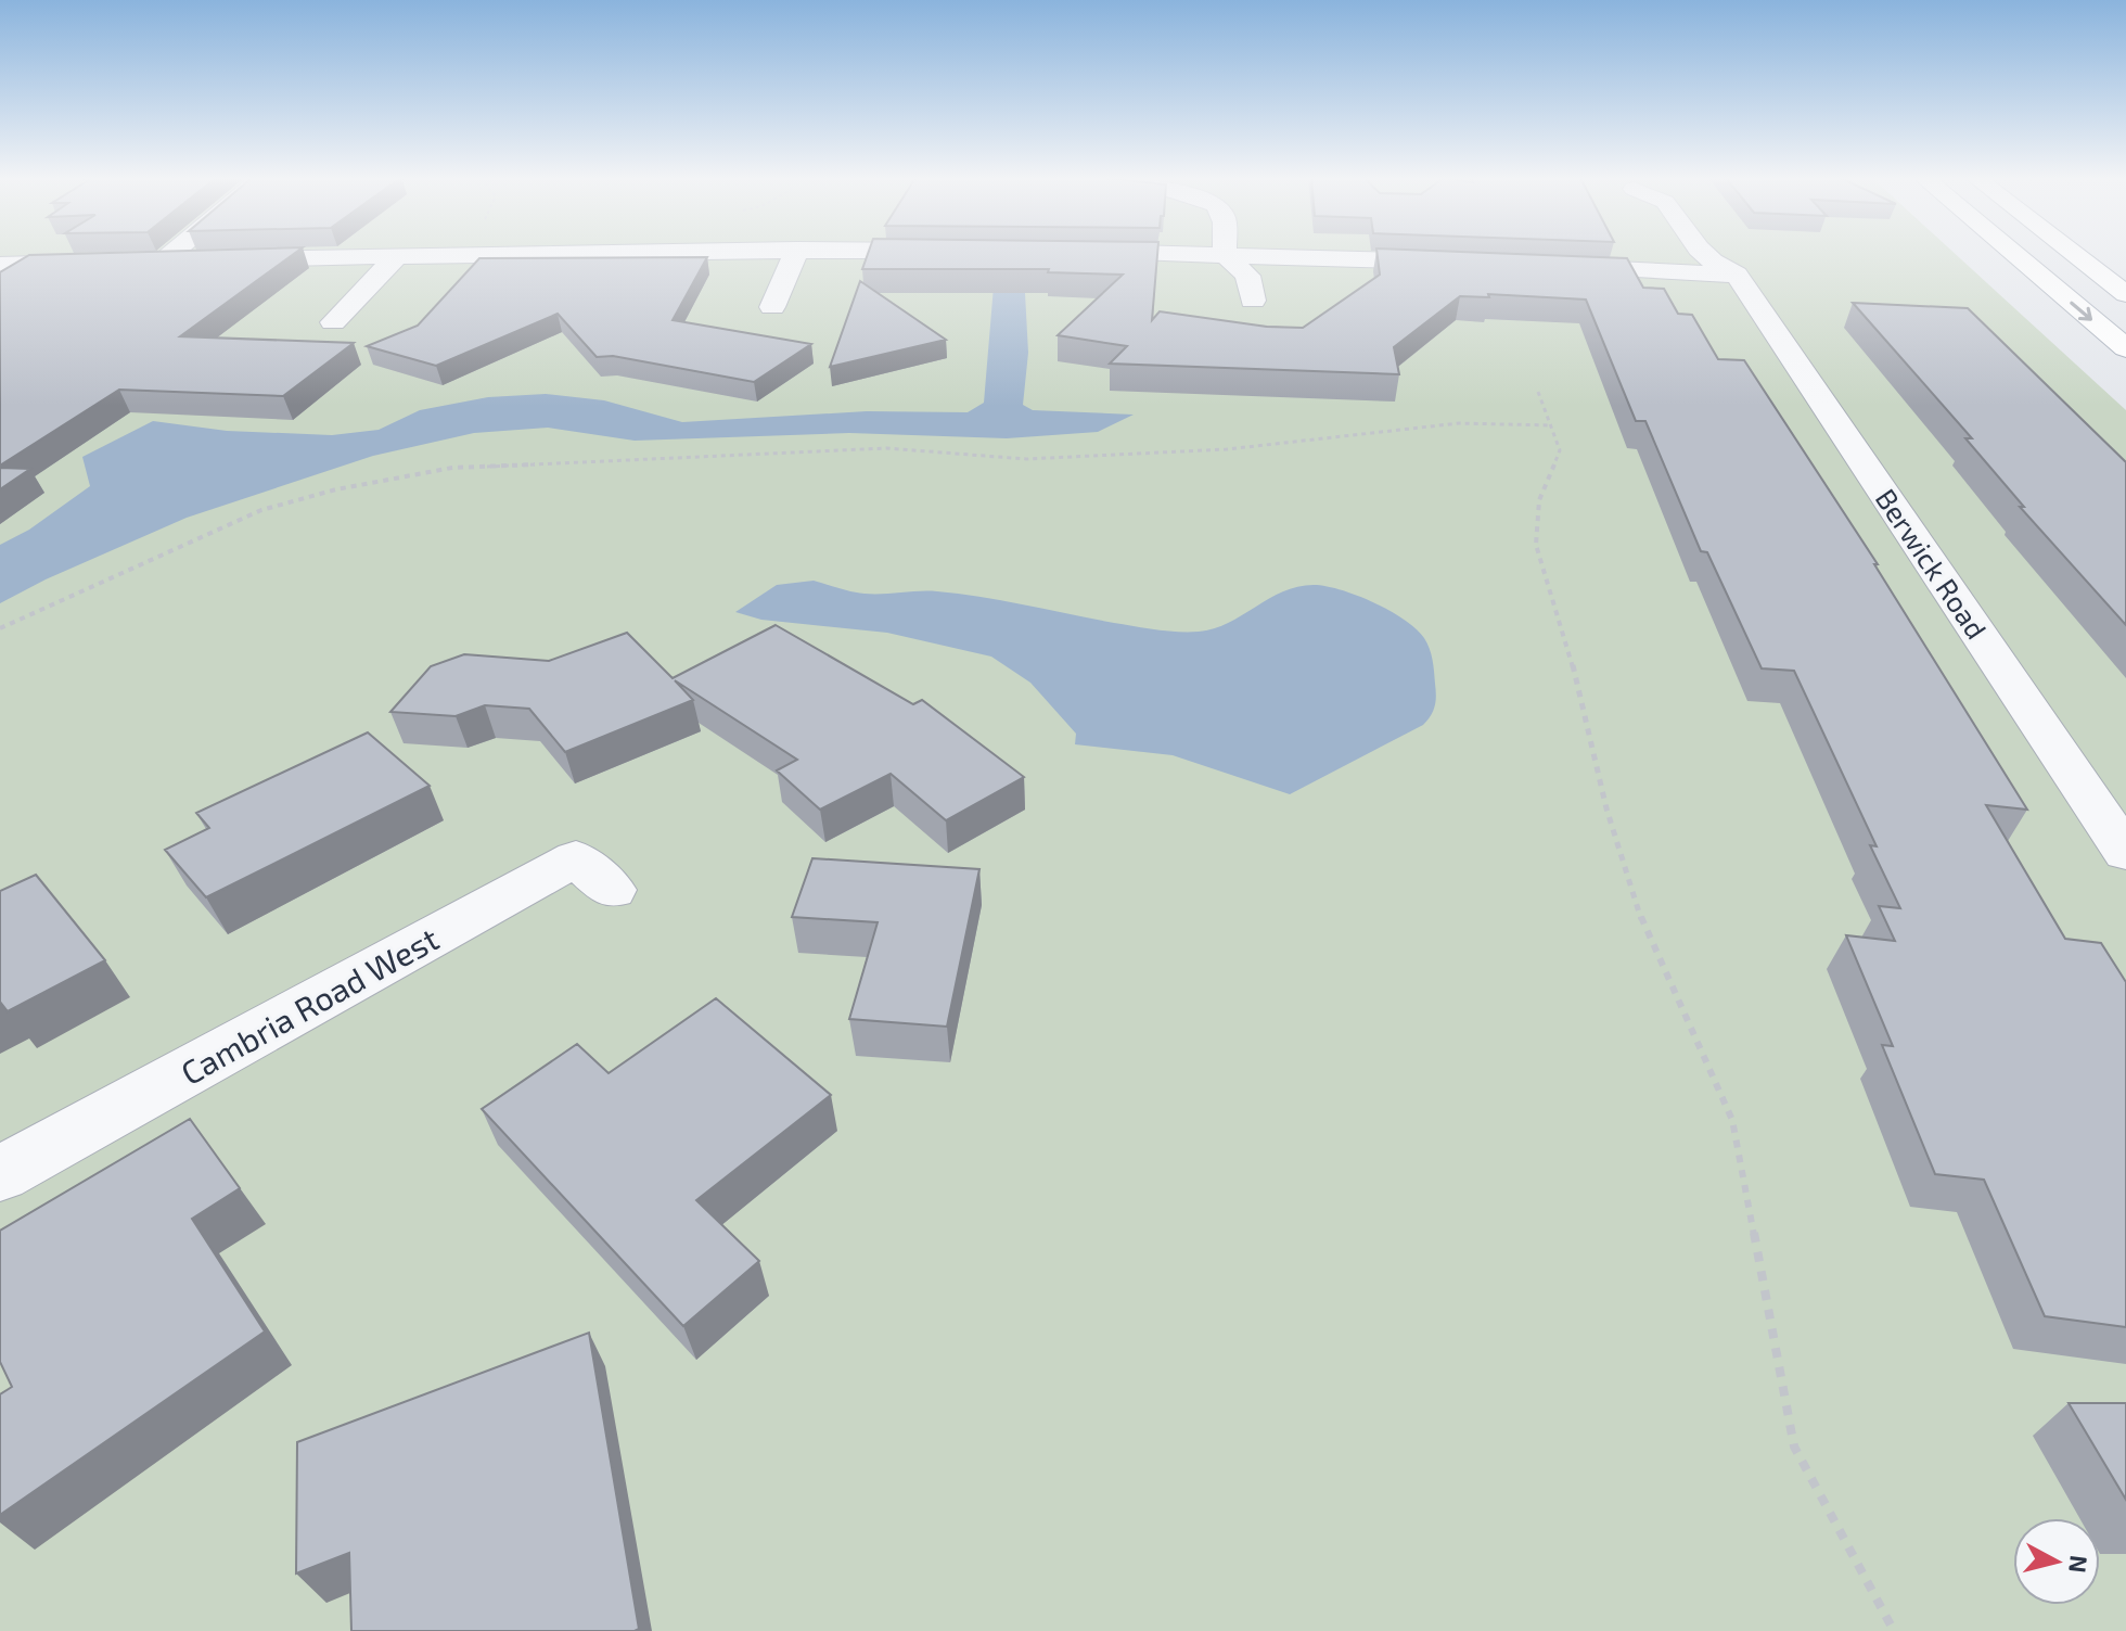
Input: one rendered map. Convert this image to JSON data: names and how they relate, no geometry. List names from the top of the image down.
{
  "streets": {
    "street": ["Berwick Road", "Cambria Road West"]
  },
  "north": "right"
}
